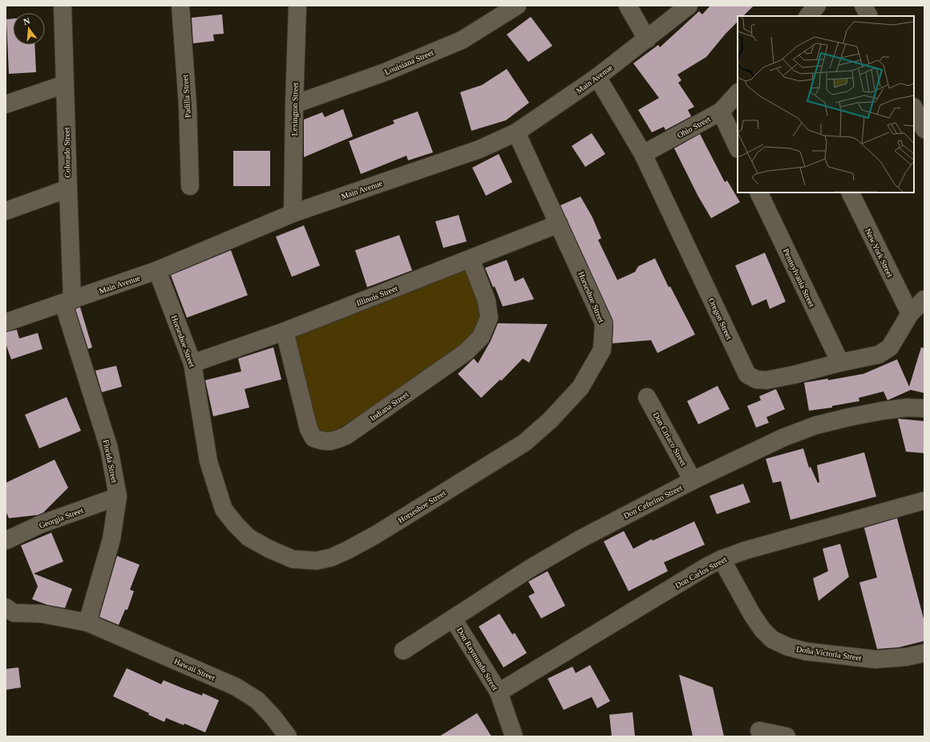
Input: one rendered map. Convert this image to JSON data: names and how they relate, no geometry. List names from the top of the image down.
{
  "streets": {
    "street": [
      "Louisiana Street",
      "Main Avenue",
      "Padilla Street",
      "Lexington Street",
      "Ohio Street",
      "Colorado Street",
      "New York Street",
      "Pennsylvania Street",
      "Illinois Street",
      "Horseshoe Street",
      "Oregon Street",
      "Indiana Street",
      "Don Ciriaco Street",
      "Florida Street",
      "Don Ceferino Street",
      "Georgia Street",
      "Don Carlos Street",
      "Doña Victoria Street",
      "Don Raymundo Street",
      "Hawaii Street"
    ]
  },
  "crossings": [
    ["Louisiana Street", "Lexington Street"],
    ["Main Avenue", "Lexington Street"],
    ["Main Avenue", "Colorado Street"],
    ["Main Avenue", "Horseshoe Street"],
    ["Main Avenue", "Oregon Street"],
    ["Main Avenue", "Florida Street"],
    ["Ohio Street", "Oregon Street"],
    ["Colorado Street", "Florida Street"],
    ["New York Street", "Oregon Street"],
    ["Pennsylvania Street", "Oregon Street"],
    ["Illinois Street", "Horseshoe Street"],
    ["Illinois Street", "Indiana Street"],
    ["Don Ciriaco Street", "Don Ceferino Street"],
    ["Florida Street", "Georgia Street"],
    ["Florida Street", "Hawaii Street"],
    ["Don Ceferino Street", "Don Raymundo Street"],
    ["Don Carlos Street", "Doña Victoria Street"],
    ["Don Carlos Street", "Don Raymundo Street"]
  ],
  "north": "top"
}
